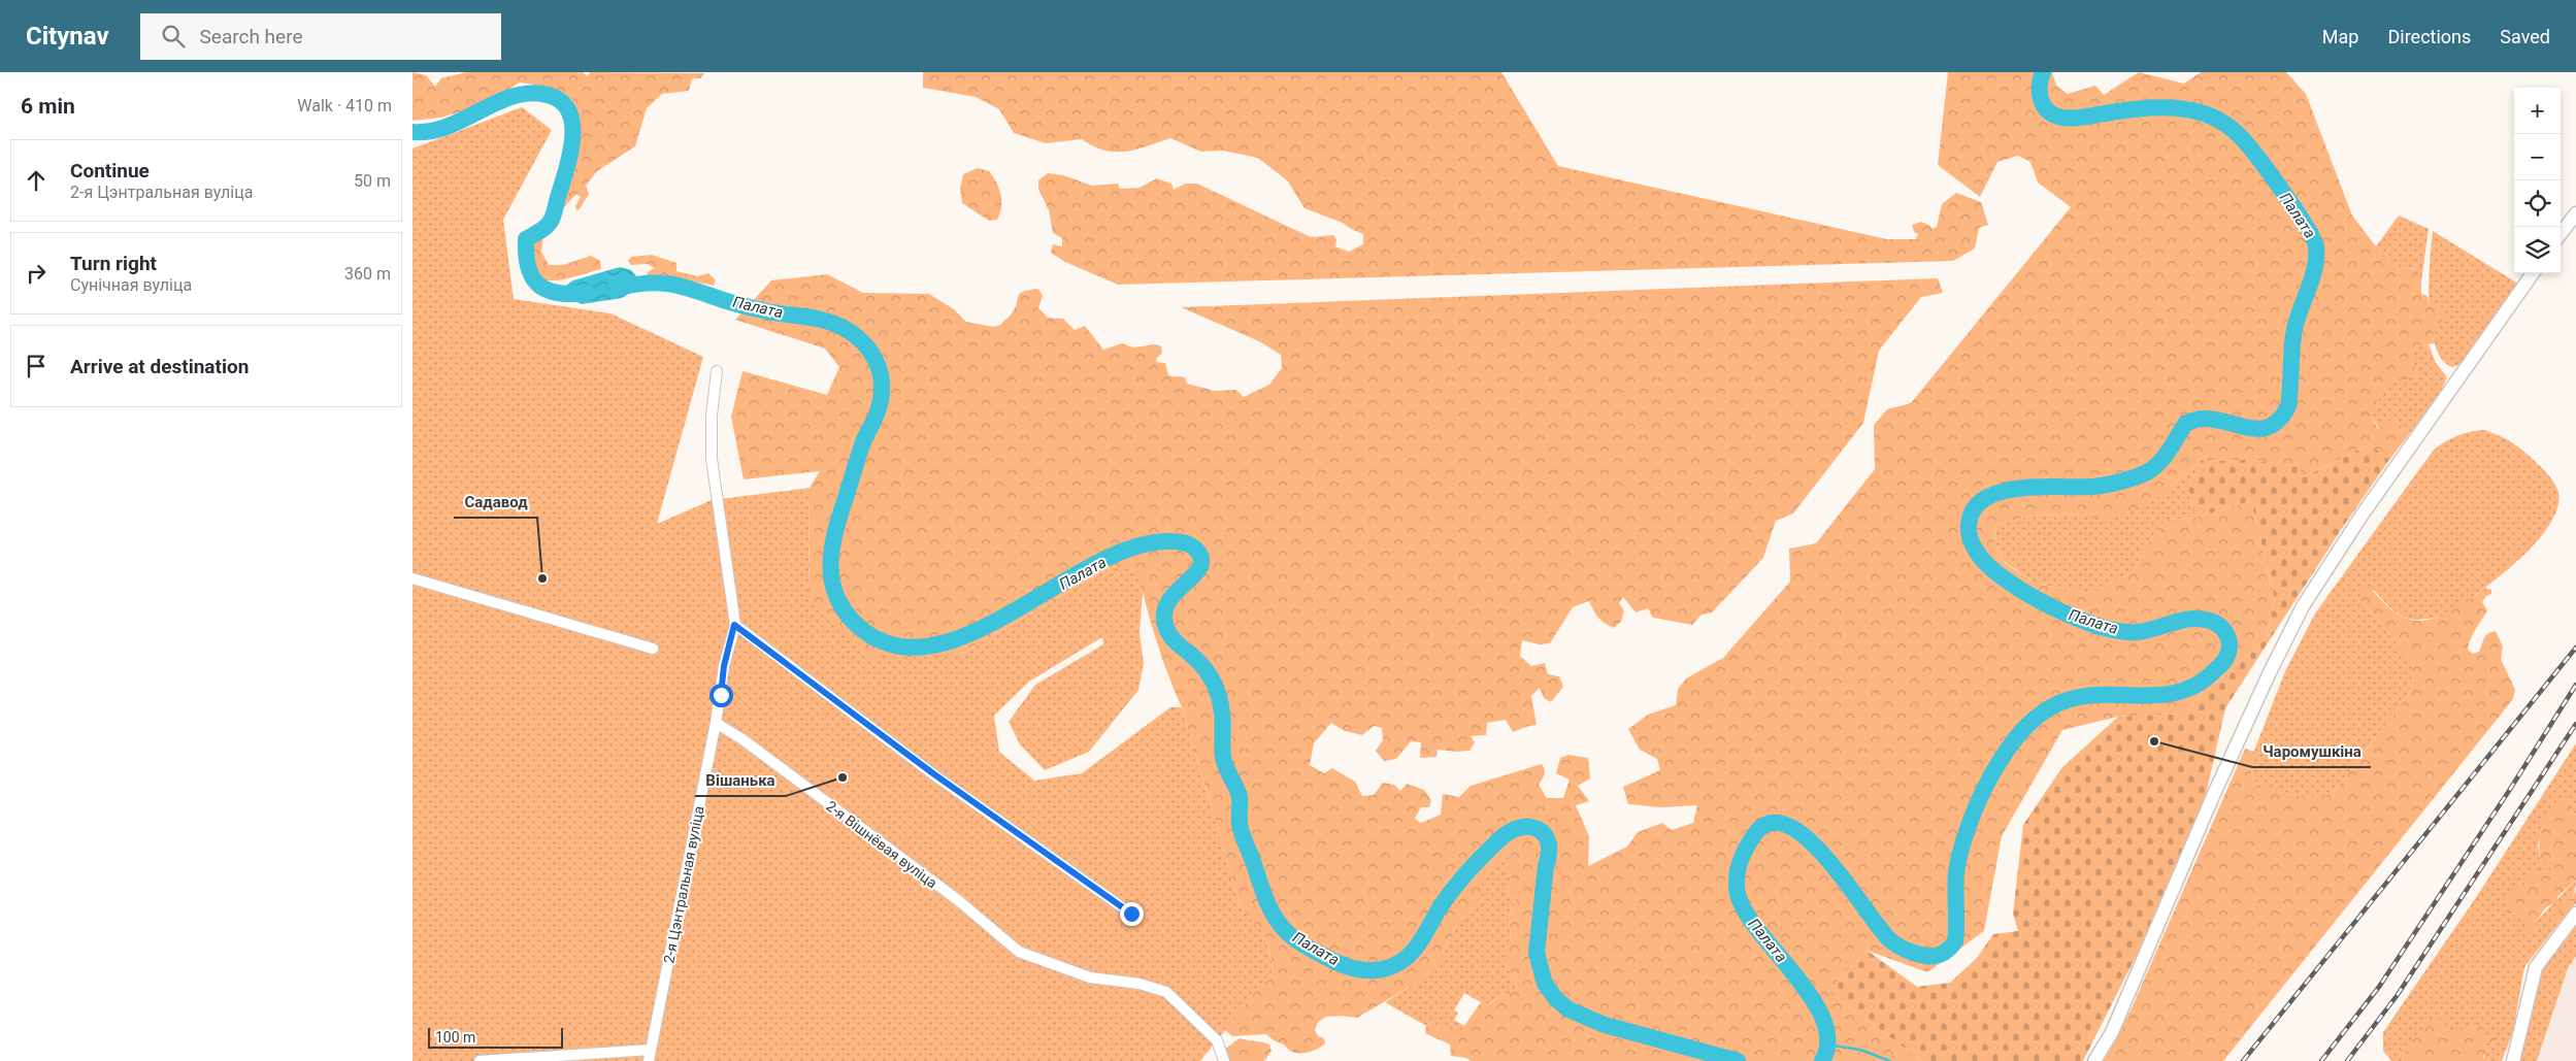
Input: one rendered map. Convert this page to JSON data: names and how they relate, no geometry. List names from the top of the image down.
{
  "streets": {
    "street": ["2-я Вішнёвая вуліца", "2-я Цэнтральная вуліца"]
  },
  "crossings": [
    ["2-я Вішнёвая вуліца", "2-я Цэнтральная вуліца"]
  ],
  "water": ["Палата"],
  "places": ["Садавод", "Чаромушкіна", "Вішанька"],
  "scale_bar": "100 m",
  "page": {
    "header": "Citynav",
    "search": "Search here",
    "nav": ["Map", "Directions", "Saved"],
    "heading": ["6 min", "Walk · 410 m"],
    "map_buttons": ["+", "−"],
    "list": [
      ["Continue", "2-я Цэнтральная вуліца", "50 m"],
      ["Turn right", "Сунічная вуліца", "360 m"],
      "Arrive at destination"
    ],
    "scale": "100 m"
  }
}
